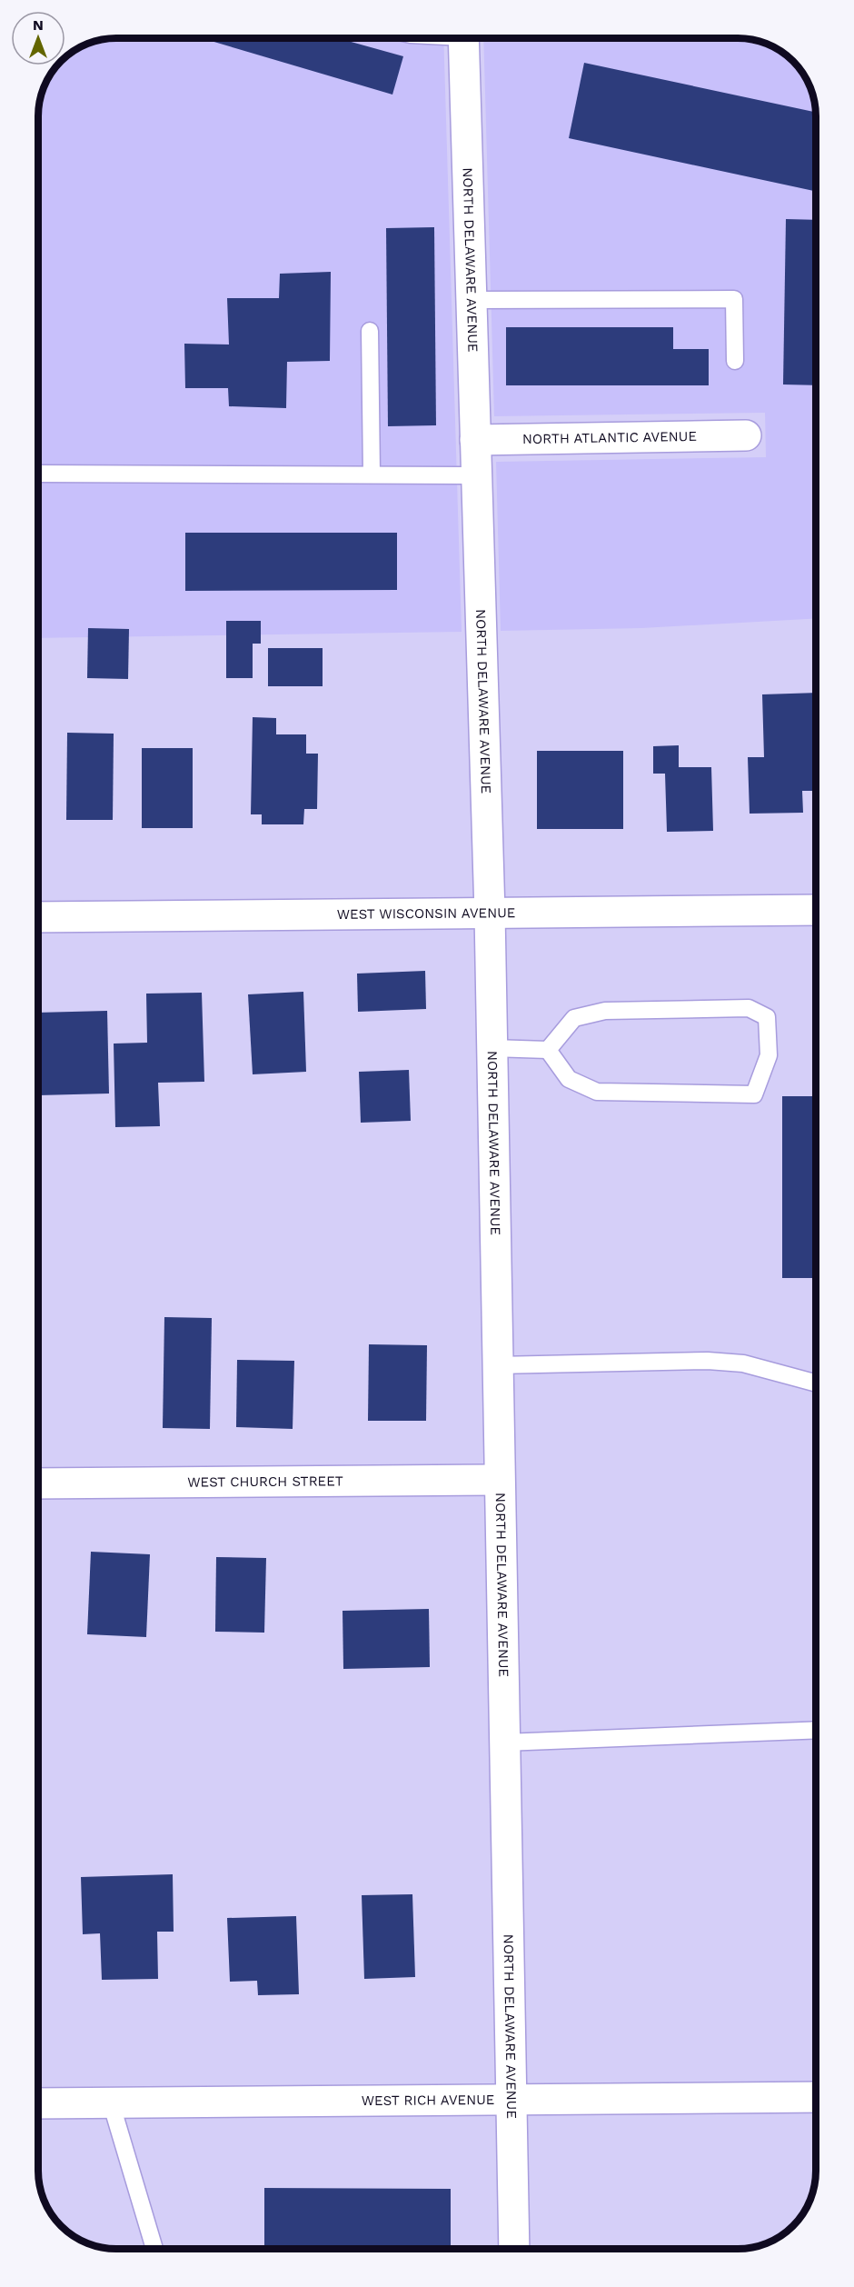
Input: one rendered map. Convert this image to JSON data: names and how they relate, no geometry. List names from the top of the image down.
{
  "streets": {
    "street": [
      "NORTH DELAWARE AVENUE",
      "NORTH ATLANTIC AVENUE",
      "WEST WISCONSIN AVENUE",
      "WEST CHURCH STREET",
      "WEST RICH AVENUE"
    ]
  },
  "crossings": [
    ["NORTH DELAWARE AVENUE", "NORTH ATLANTIC AVENUE"],
    ["NORTH DELAWARE AVENUE", "WEST WISCONSIN AVENUE"],
    ["NORTH DELAWARE AVENUE", "WEST CHURCH STREET"],
    ["NORTH DELAWARE AVENUE", "WEST RICH AVENUE"]
  ],
  "north": "top"
}
